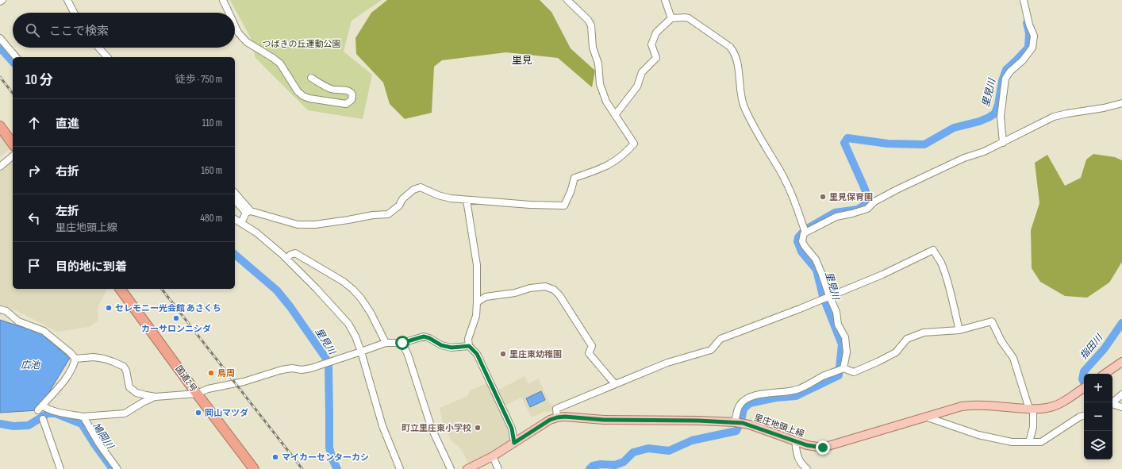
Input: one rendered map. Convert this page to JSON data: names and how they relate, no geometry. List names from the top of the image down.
{
  "streets": {
    "highway": ["国道2号"],
    "main road": ["里庄地頭上線"]
  },
  "districts": ["里見"],
  "water": [
    "里見川",
    "指田川",
    "広池",
    "鳩岡川"
  ],
  "parks": ["つばきの丘運動公園"],
  "places": [
    "里見保育園",
    "セレモニー光会館 あさくち",
    "カーサロンニシダ",
    "里庄東幼稚園",
    "鳥周",
    "岡山マツダ",
    "町立里庄東小学校",
    "マイカーセンターカシ"
  ],
  "page": {
    "search": "ここで検索",
    "heading": ["10 分", "徒歩 · 750 m"],
    "list": [
      ["直進", "110 m"],
      ["右折", "160 m"],
      ["左折", "里庄地頭上線", "480 m"],
      "目的地に到着"
    ],
    "map_buttons": ["+", "−"]
  }
}
